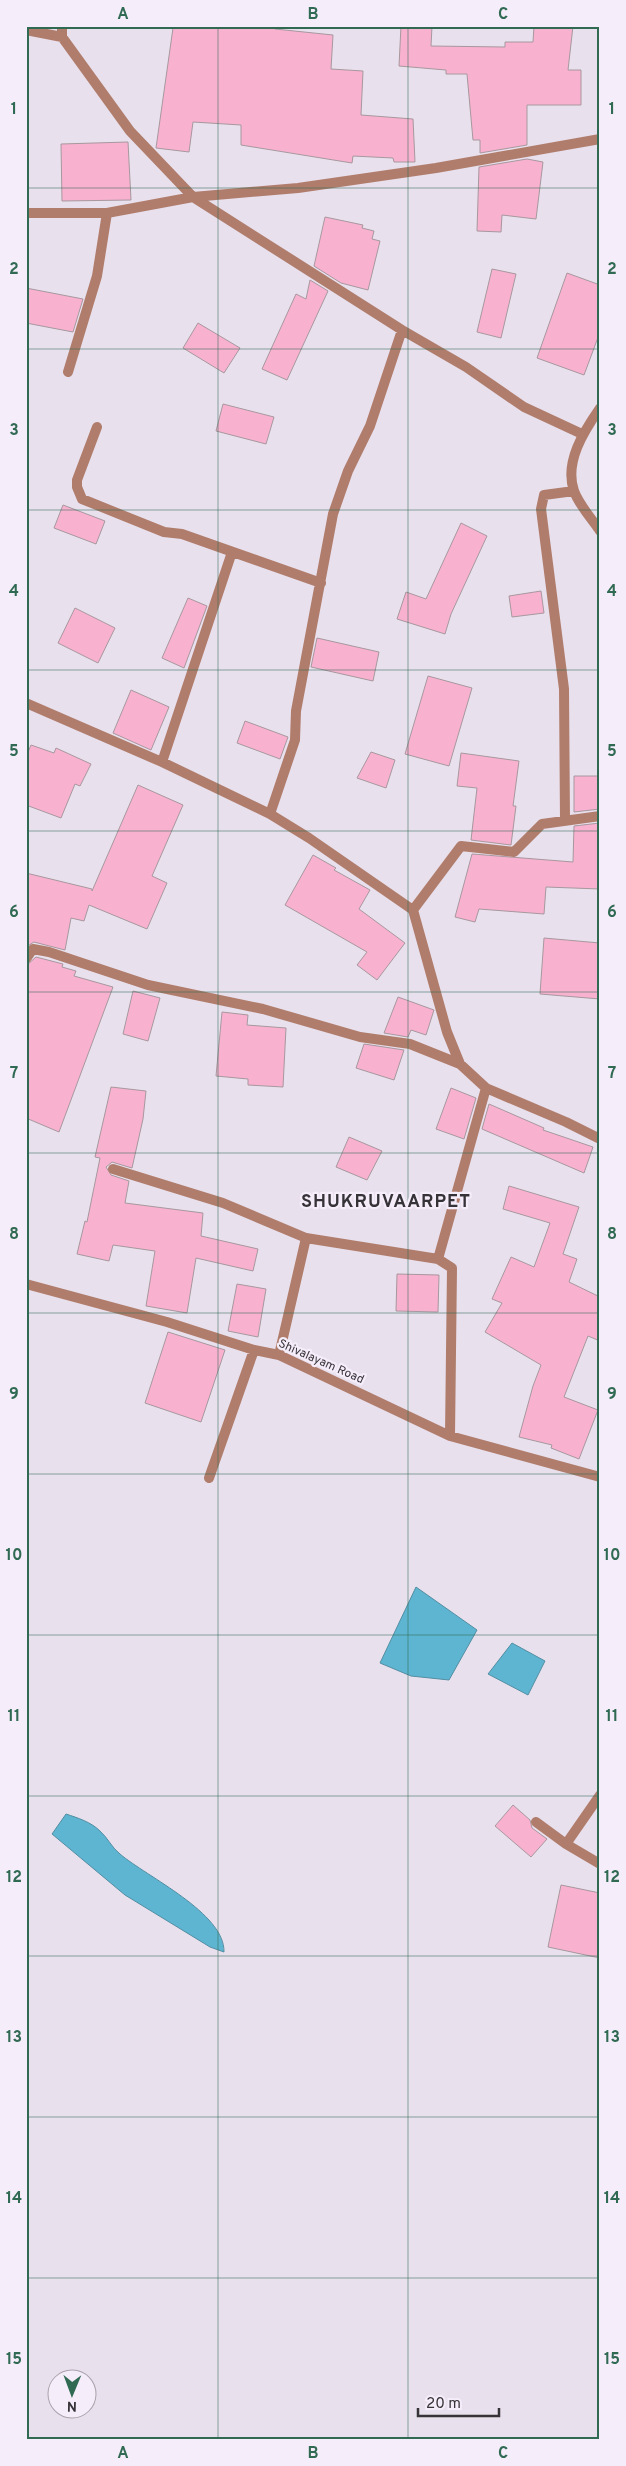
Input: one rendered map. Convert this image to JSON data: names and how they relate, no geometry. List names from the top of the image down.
{
  "streets": {
    "street": ["Shivalayam Road"]
  },
  "districts": ["SHUKRUVAARPET"],
  "scale_bar": "20 m",
  "north": "bottom",
  "grid": {
    "columns": ["A", "B", "C"],
    "rows": [
      "1",
      "2",
      "3",
      "4",
      "5",
      "6",
      "7",
      "8",
      "9",
      "10",
      "11",
      "12",
      "13",
      "14",
      "15"
    ]
  }
}
